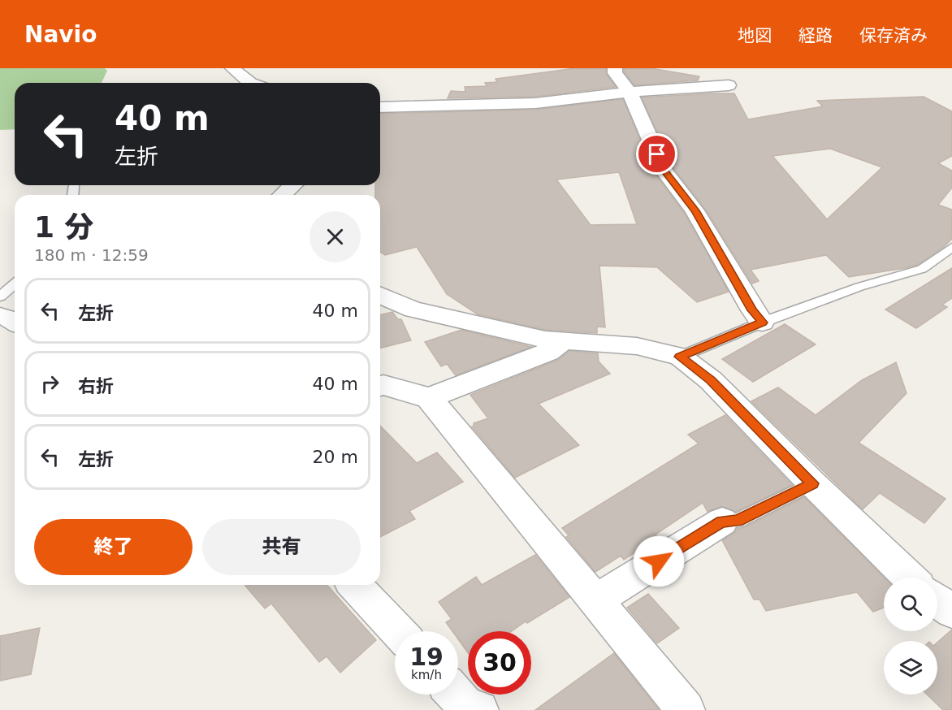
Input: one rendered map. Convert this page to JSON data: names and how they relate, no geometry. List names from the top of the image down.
{
  "page": {
    "header": "Navio",
    "nav": ["地図", "経路", "保存済み"],
    "turn": ["40 m", "左折"],
    "heading": ["1 分", "180 m · 12:59"],
    "list": [
      {
        "name": "左折",
        "value": "40 m"
      },
      {
        "name": "右折",
        "value": "40 m"
      },
      {
        "name": "左折",
        "value": "20 m"
      }
    ],
    "buttons": ["終了", "共有"],
    "speed": "19 km/h",
    "limit": "30"
  }
}
